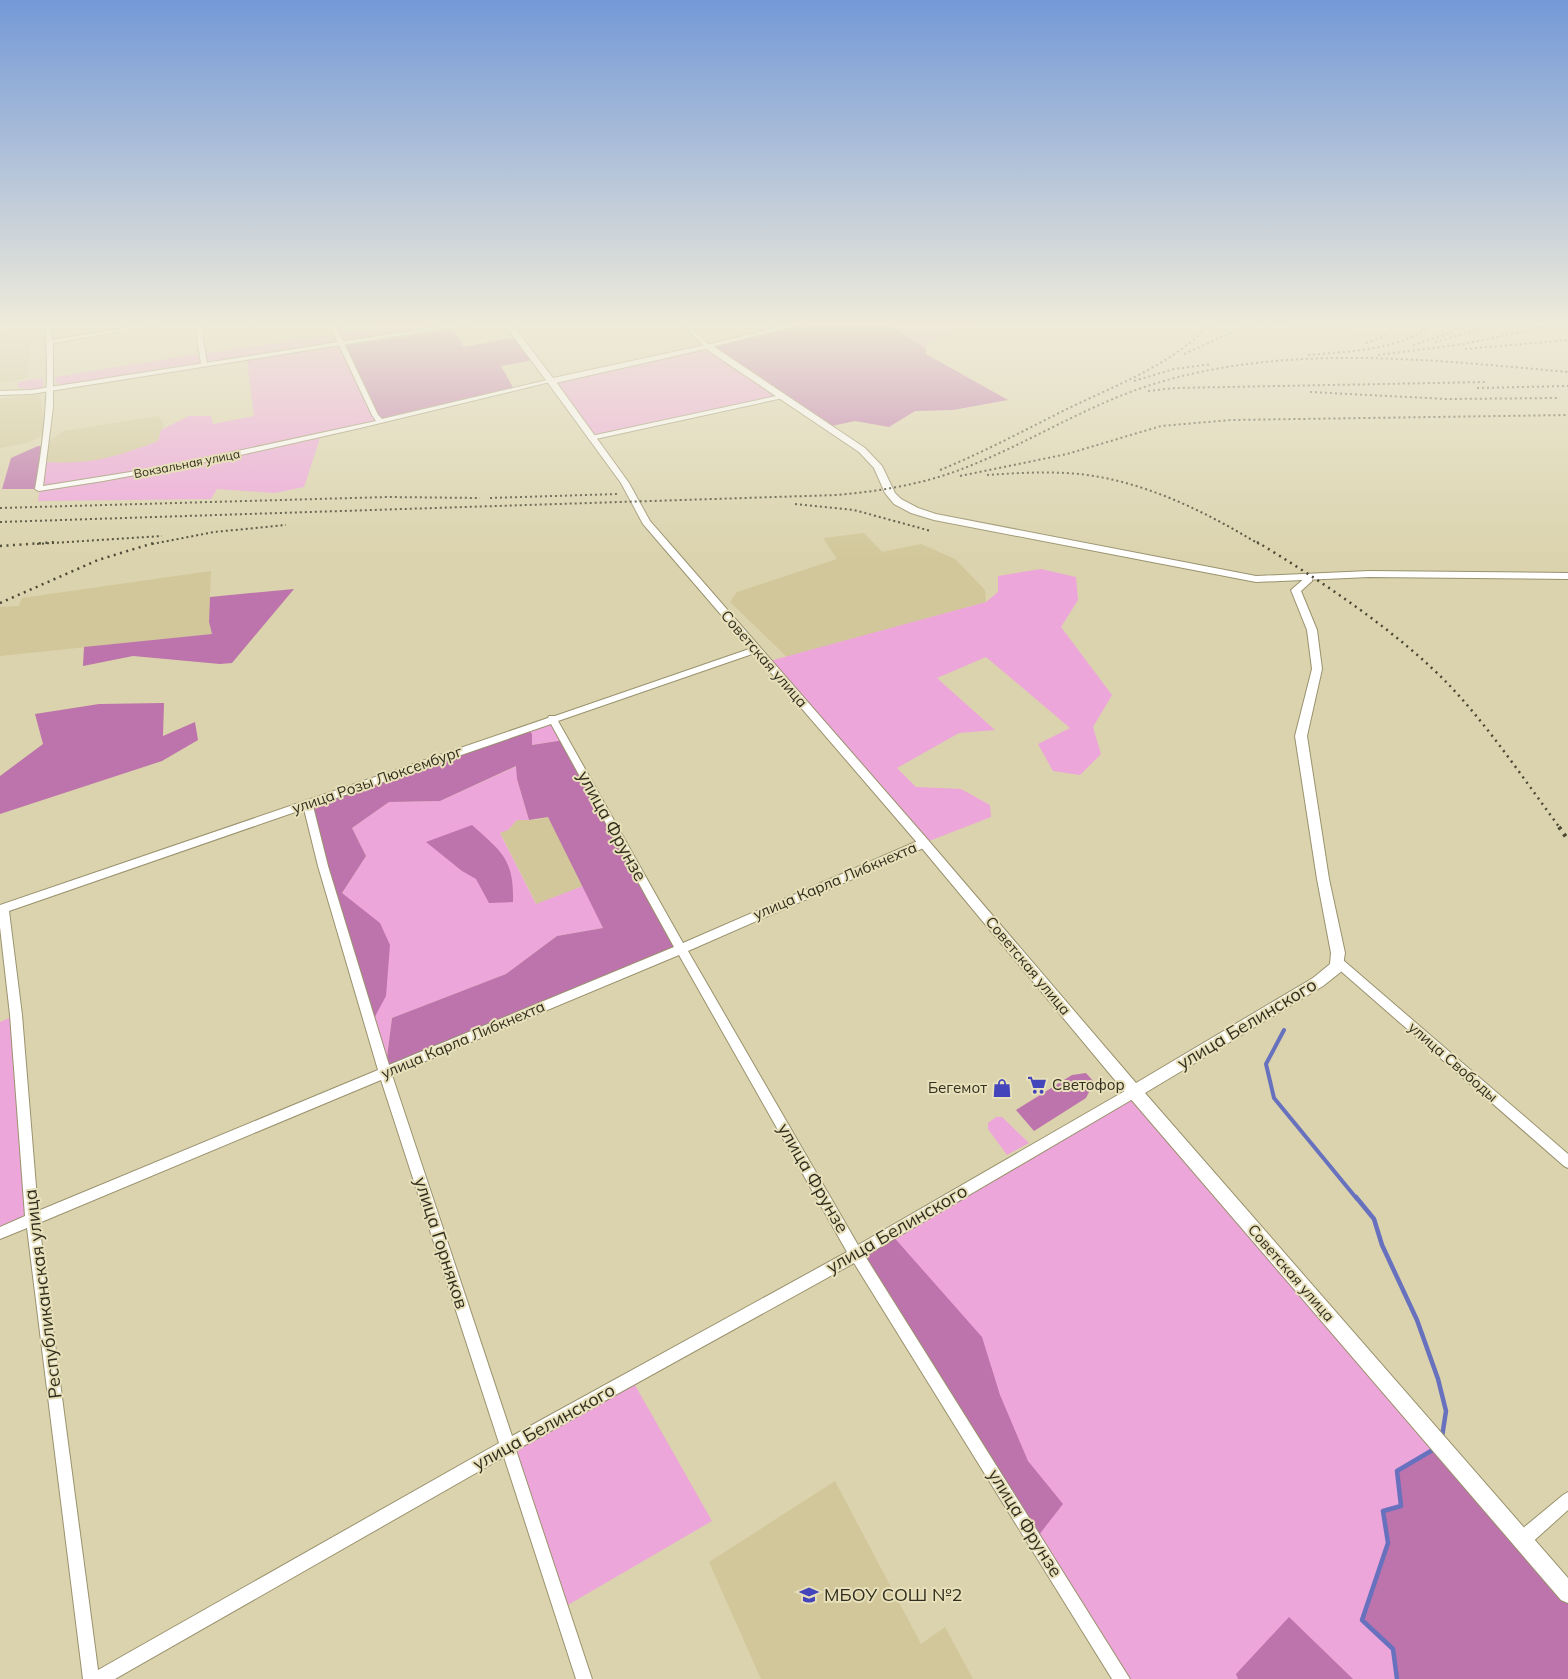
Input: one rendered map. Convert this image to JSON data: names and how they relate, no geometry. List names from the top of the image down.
{
  "streets": {
    "street": [
      "Вокзальная улица",
      "Советская улица",
      "улица Розы Люксембург",
      "улица Фрунзе",
      "улица Карла Либкнехта",
      "улица Белинского",
      "улица Свободы",
      "улица Горняков",
      "Республиканская улица"
    ]
  },
  "crossings": [
    ["Советская улица", "улица Розы Люксембург"],
    ["Советская улица", "улица Карла Либкнехта"],
    ["Советская улица", "улица Белинского"],
    ["улица Розы Люксембург", "улица Фрунзе"],
    ["улица Розы Люксембург", "улица Горняков"],
    ["улица Розы Люксембург", "Республиканская улица"],
    ["улица Фрунзе", "улица Карла Либкнехта"],
    ["улица Фрунзе", "улица Белинского"],
    ["улица Карла Либкнехта", "улица Горняков"],
    ["улица Карла Либкнехта", "Республиканская улица"],
    ["улица Белинского", "улица Свободы"],
    ["улица Белинского", "улица Горняков"]
  ],
  "places": {
    "supermarket": ["Светофор"],
    "shop": ["Бегемот"],
    "school or university": ["МБОУ СОШ №2"]
  }
}
